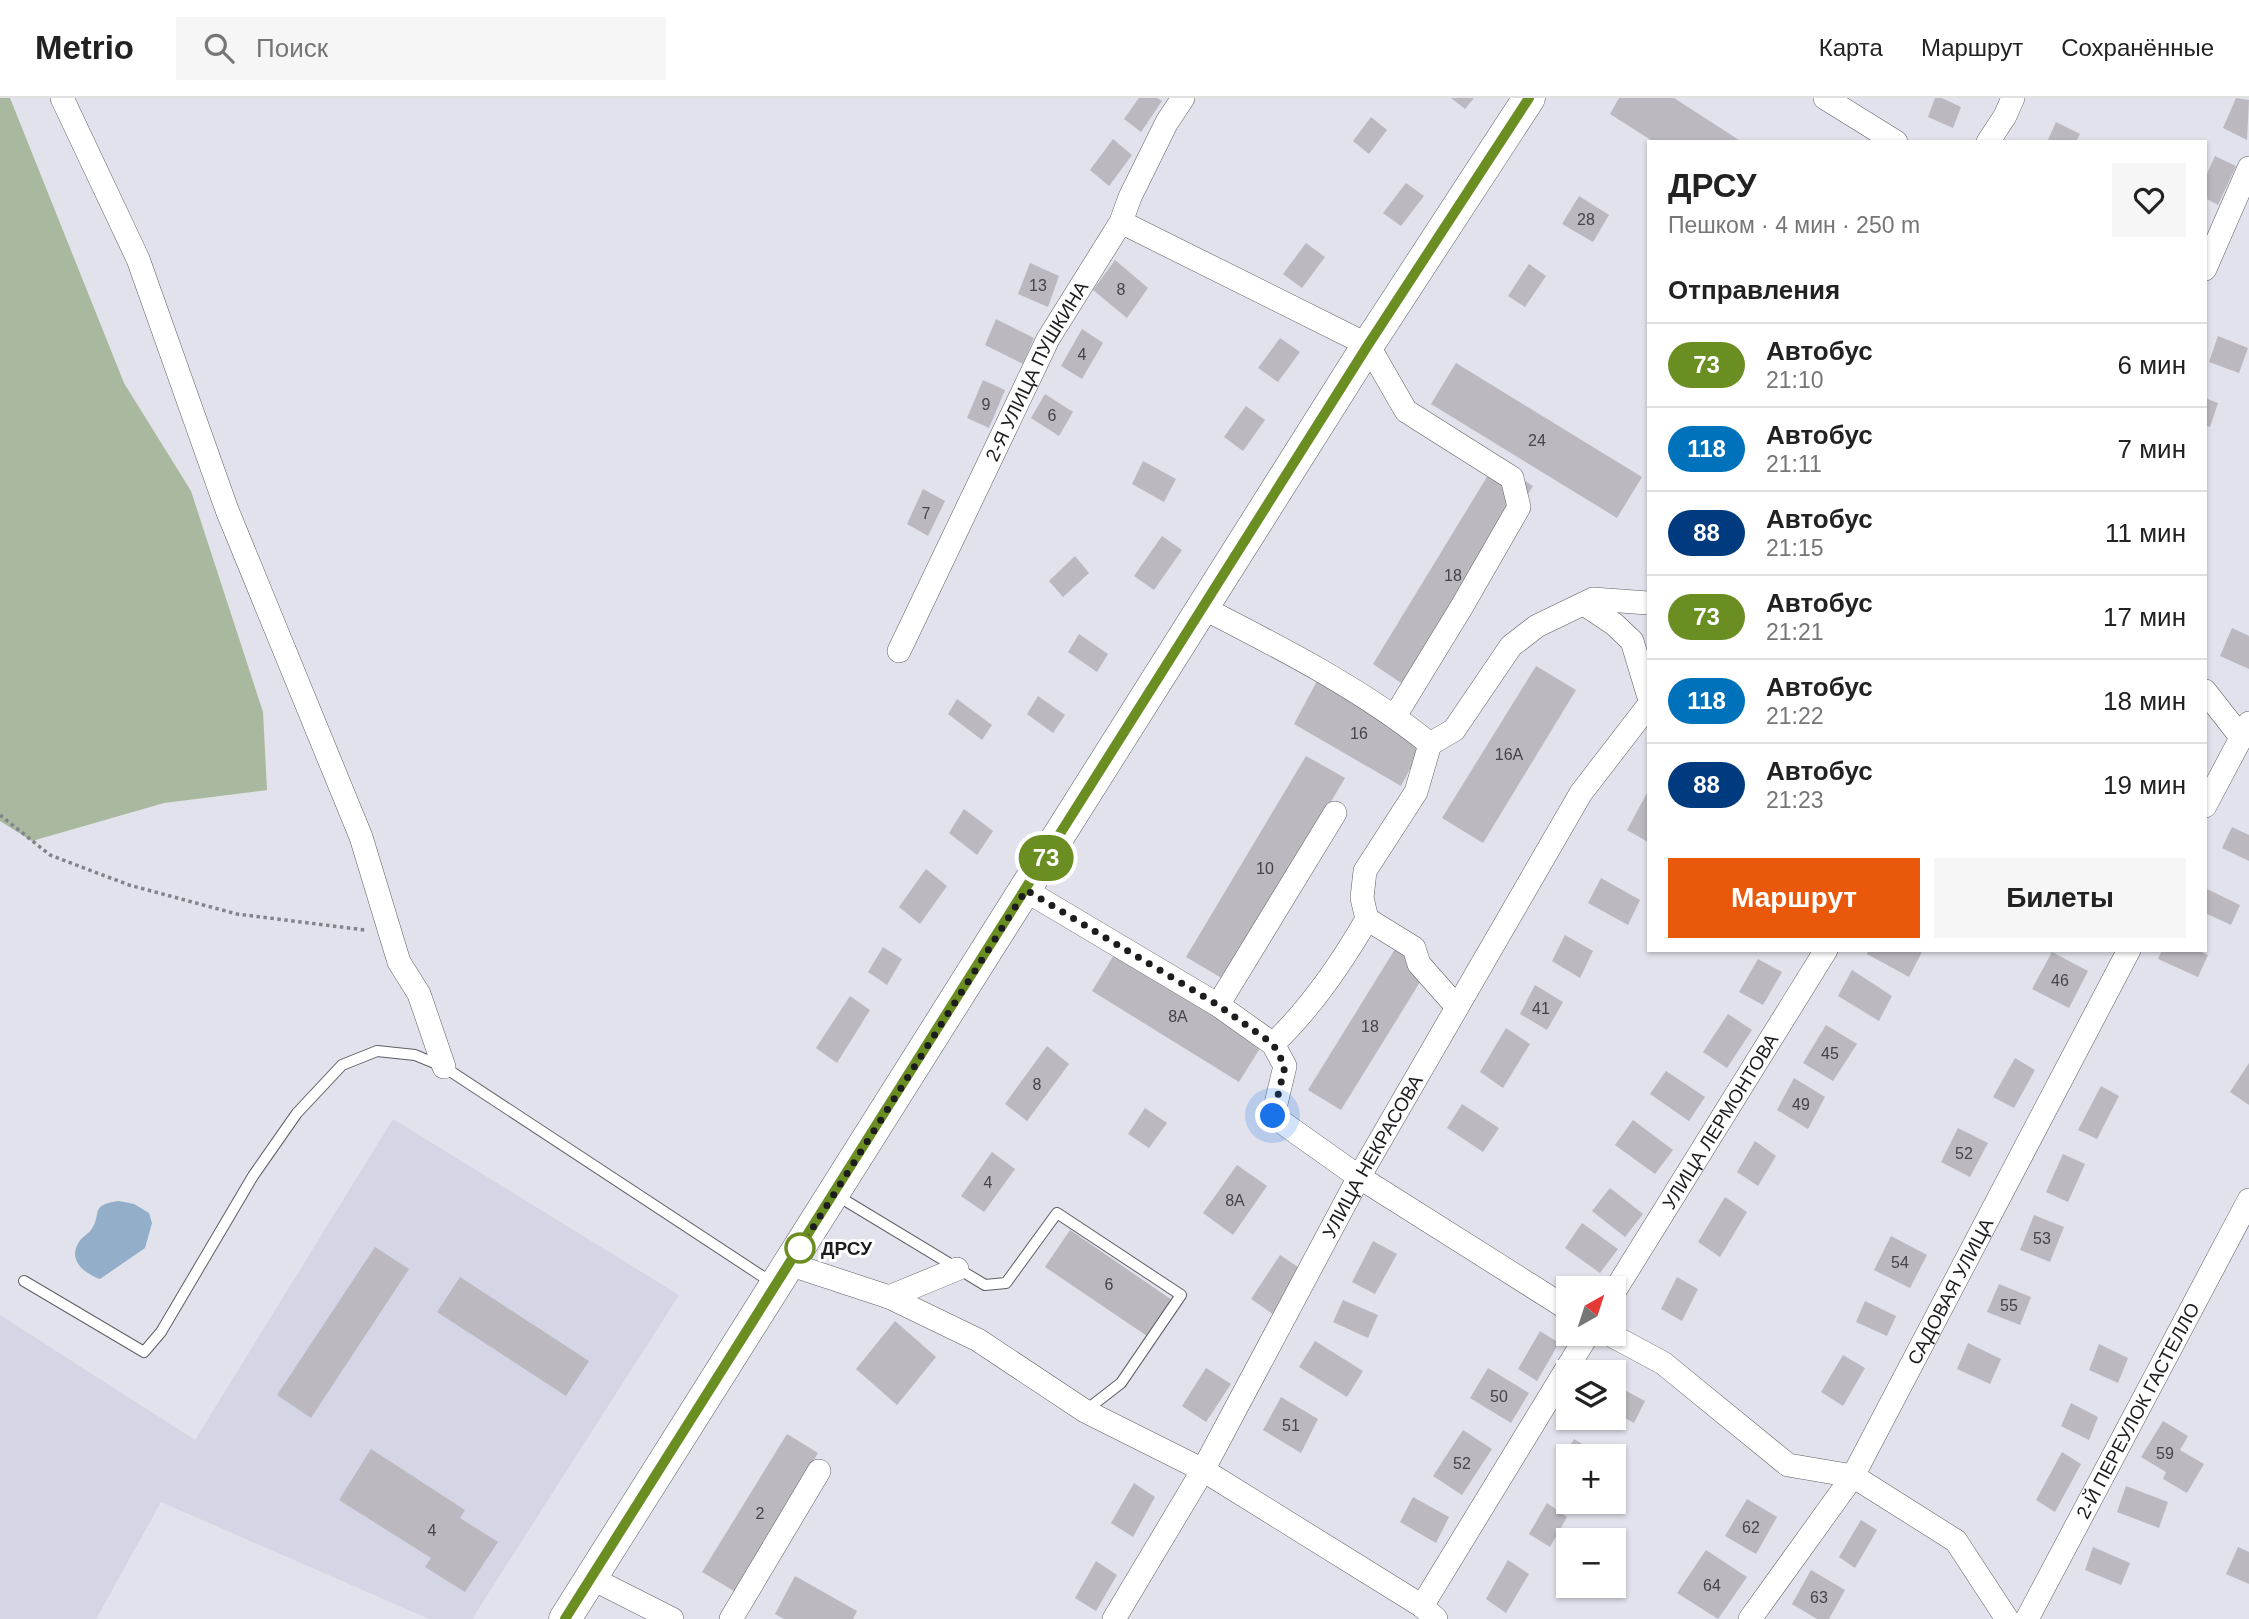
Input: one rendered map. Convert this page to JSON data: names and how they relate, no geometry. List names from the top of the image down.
{
  "streets": {
    "street": [
      "2-Я УЛИЦА ПУШКИНА",
      "УЛИЦА ЛЕРМОНТОВА",
      "УЛИЦА НЕКРАСОВА",
      "САДОВАЯ УЛИЦА",
      "2-Й ПЕРЕУЛОК ГАСТЕЛЛО"
    ]
  },
  "places": ["ДРСУ"],
  "lines": ["bus line 73"],
  "house_numbers": [
    "28",
    "13",
    "8",
    "4",
    "9",
    "6",
    "24",
    "7",
    "18",
    "16",
    "16А",
    "10",
    "46",
    "41",
    "8А",
    "18",
    "45",
    "8",
    "49",
    "52",
    "4",
    "8А",
    "53",
    "54",
    "6",
    "55",
    "50",
    "51",
    "59",
    "52",
    "2",
    "62",
    "4",
    "64",
    "63"
  ],
  "north": "top right",
  "page": {
    "header": "Metrio",
    "search": "Поиск",
    "nav": ["Карта", "Маршрут", "Сохранённые"],
    "on_map": "73",
    "heading": [
      ["ДРСУ", "Пешком · 4 мин · 250 m"],
      "Отправления"
    ],
    "list": [
      {
        "mark": "73",
        "name": "Автобус",
        "note": "21:10",
        "value": "6 мин"
      },
      {
        "mark": "118",
        "name": "Автобус",
        "note": "21:11",
        "value": "7 мин"
      },
      {
        "mark": "88",
        "name": "Автобус",
        "note": "21:15",
        "value": "11 мин"
      },
      {
        "mark": "73",
        "name": "Автобус",
        "note": "21:21",
        "value": "17 мин"
      },
      {
        "mark": "118",
        "name": "Автобус",
        "note": "21:22",
        "value": "18 мин"
      },
      {
        "mark": "88",
        "name": "Автобус",
        "note": "21:23",
        "value": "19 мин"
      }
    ],
    "buttons": ["Маршрут", "Билеты"],
    "map_buttons": ["+", "−"]
  }
}
